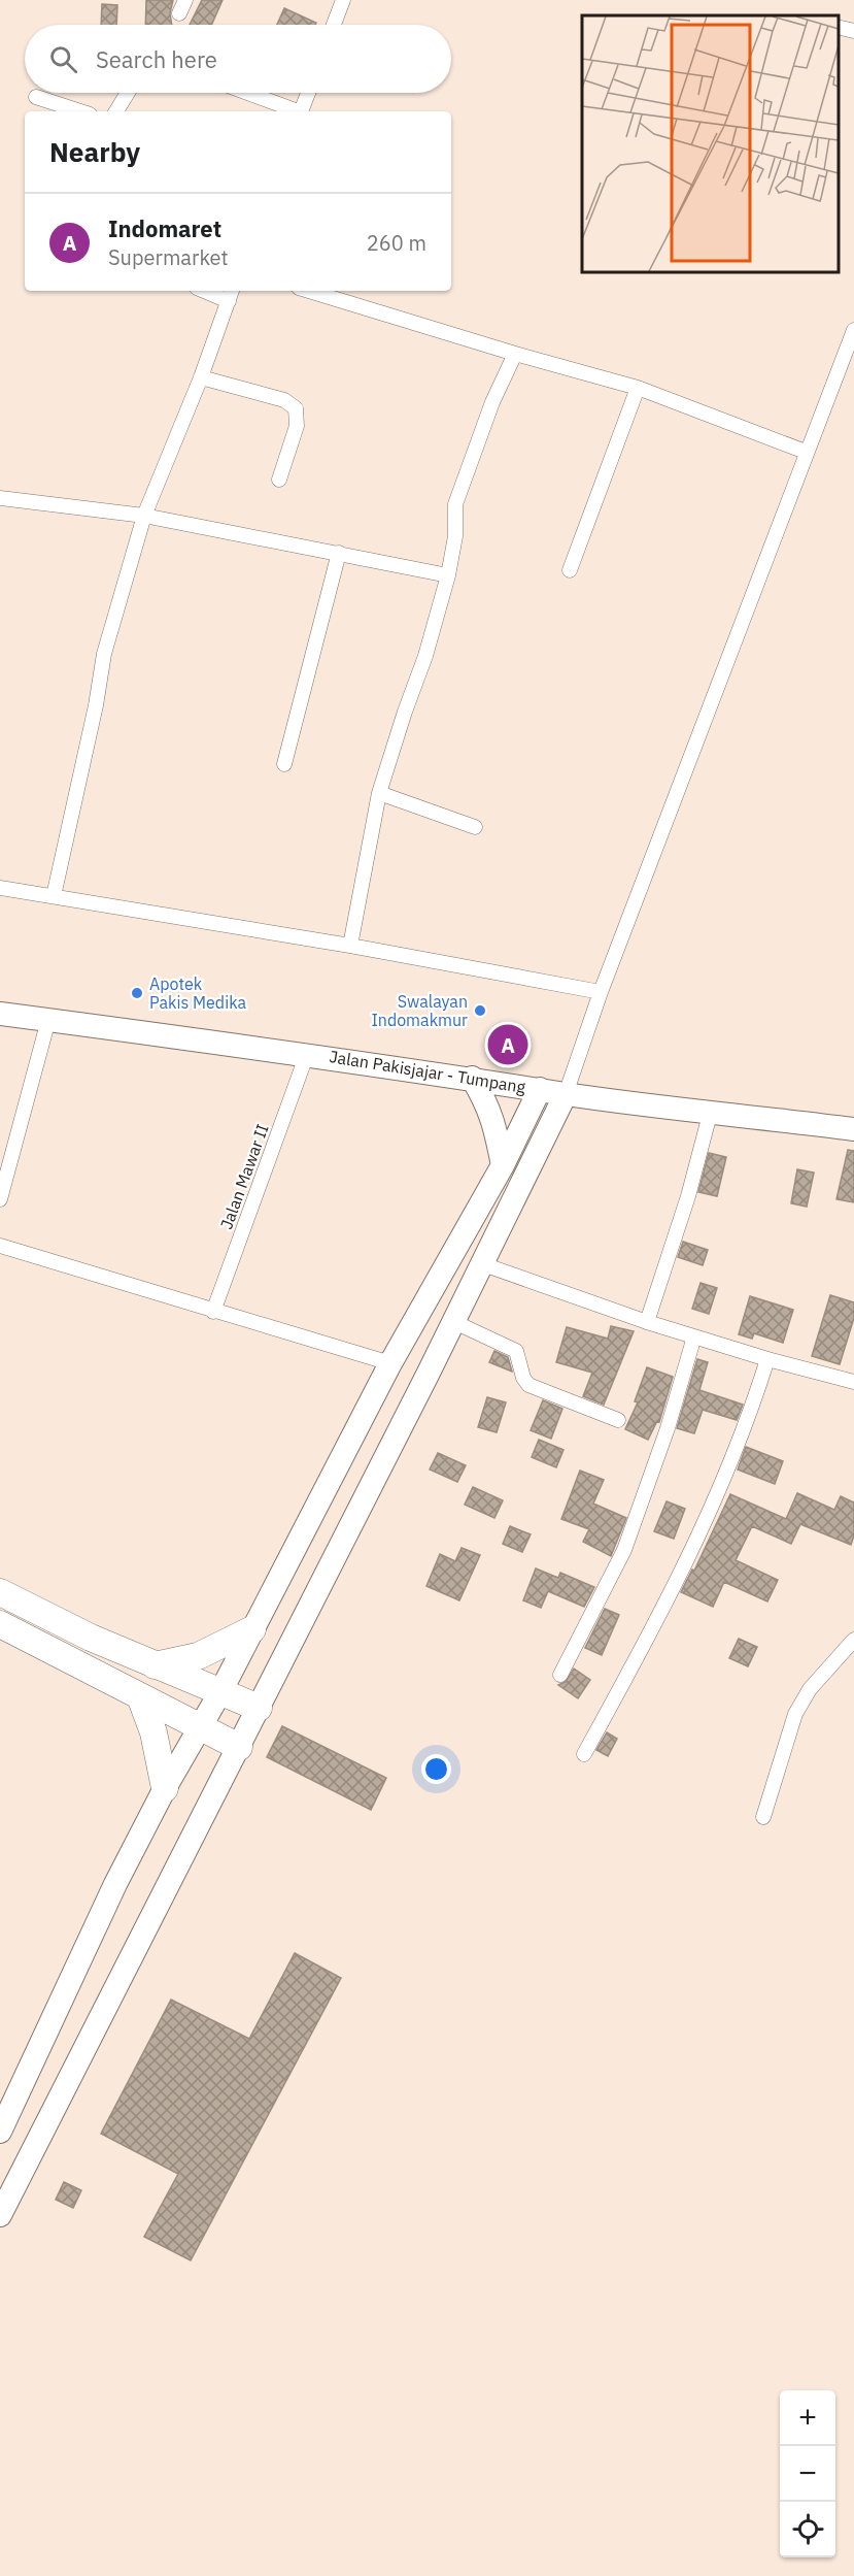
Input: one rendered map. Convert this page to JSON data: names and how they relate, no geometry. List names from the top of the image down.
{
  "streets": {
    "main road": ["Jalan Pakisjajar - Tumpang"],
    "street": ["Jalan Mawar II"]
  },
  "crossings": [
    ["Jalan Pakisjajar - Tumpang", "Jalan Mawar II"]
  ],
  "places": ["Apotek Pakis Medika", "Swalayan Indomakmur"],
  "page": {
    "search": "Search here",
    "heading": "Nearby",
    "list": [
      {
        "mark": "A",
        "name": "Indomaret",
        "note": "Supermarket",
        "value": "260 m"
      }
    ],
    "pins": "A",
    "map_buttons": ["+", "−"]
  }
}
